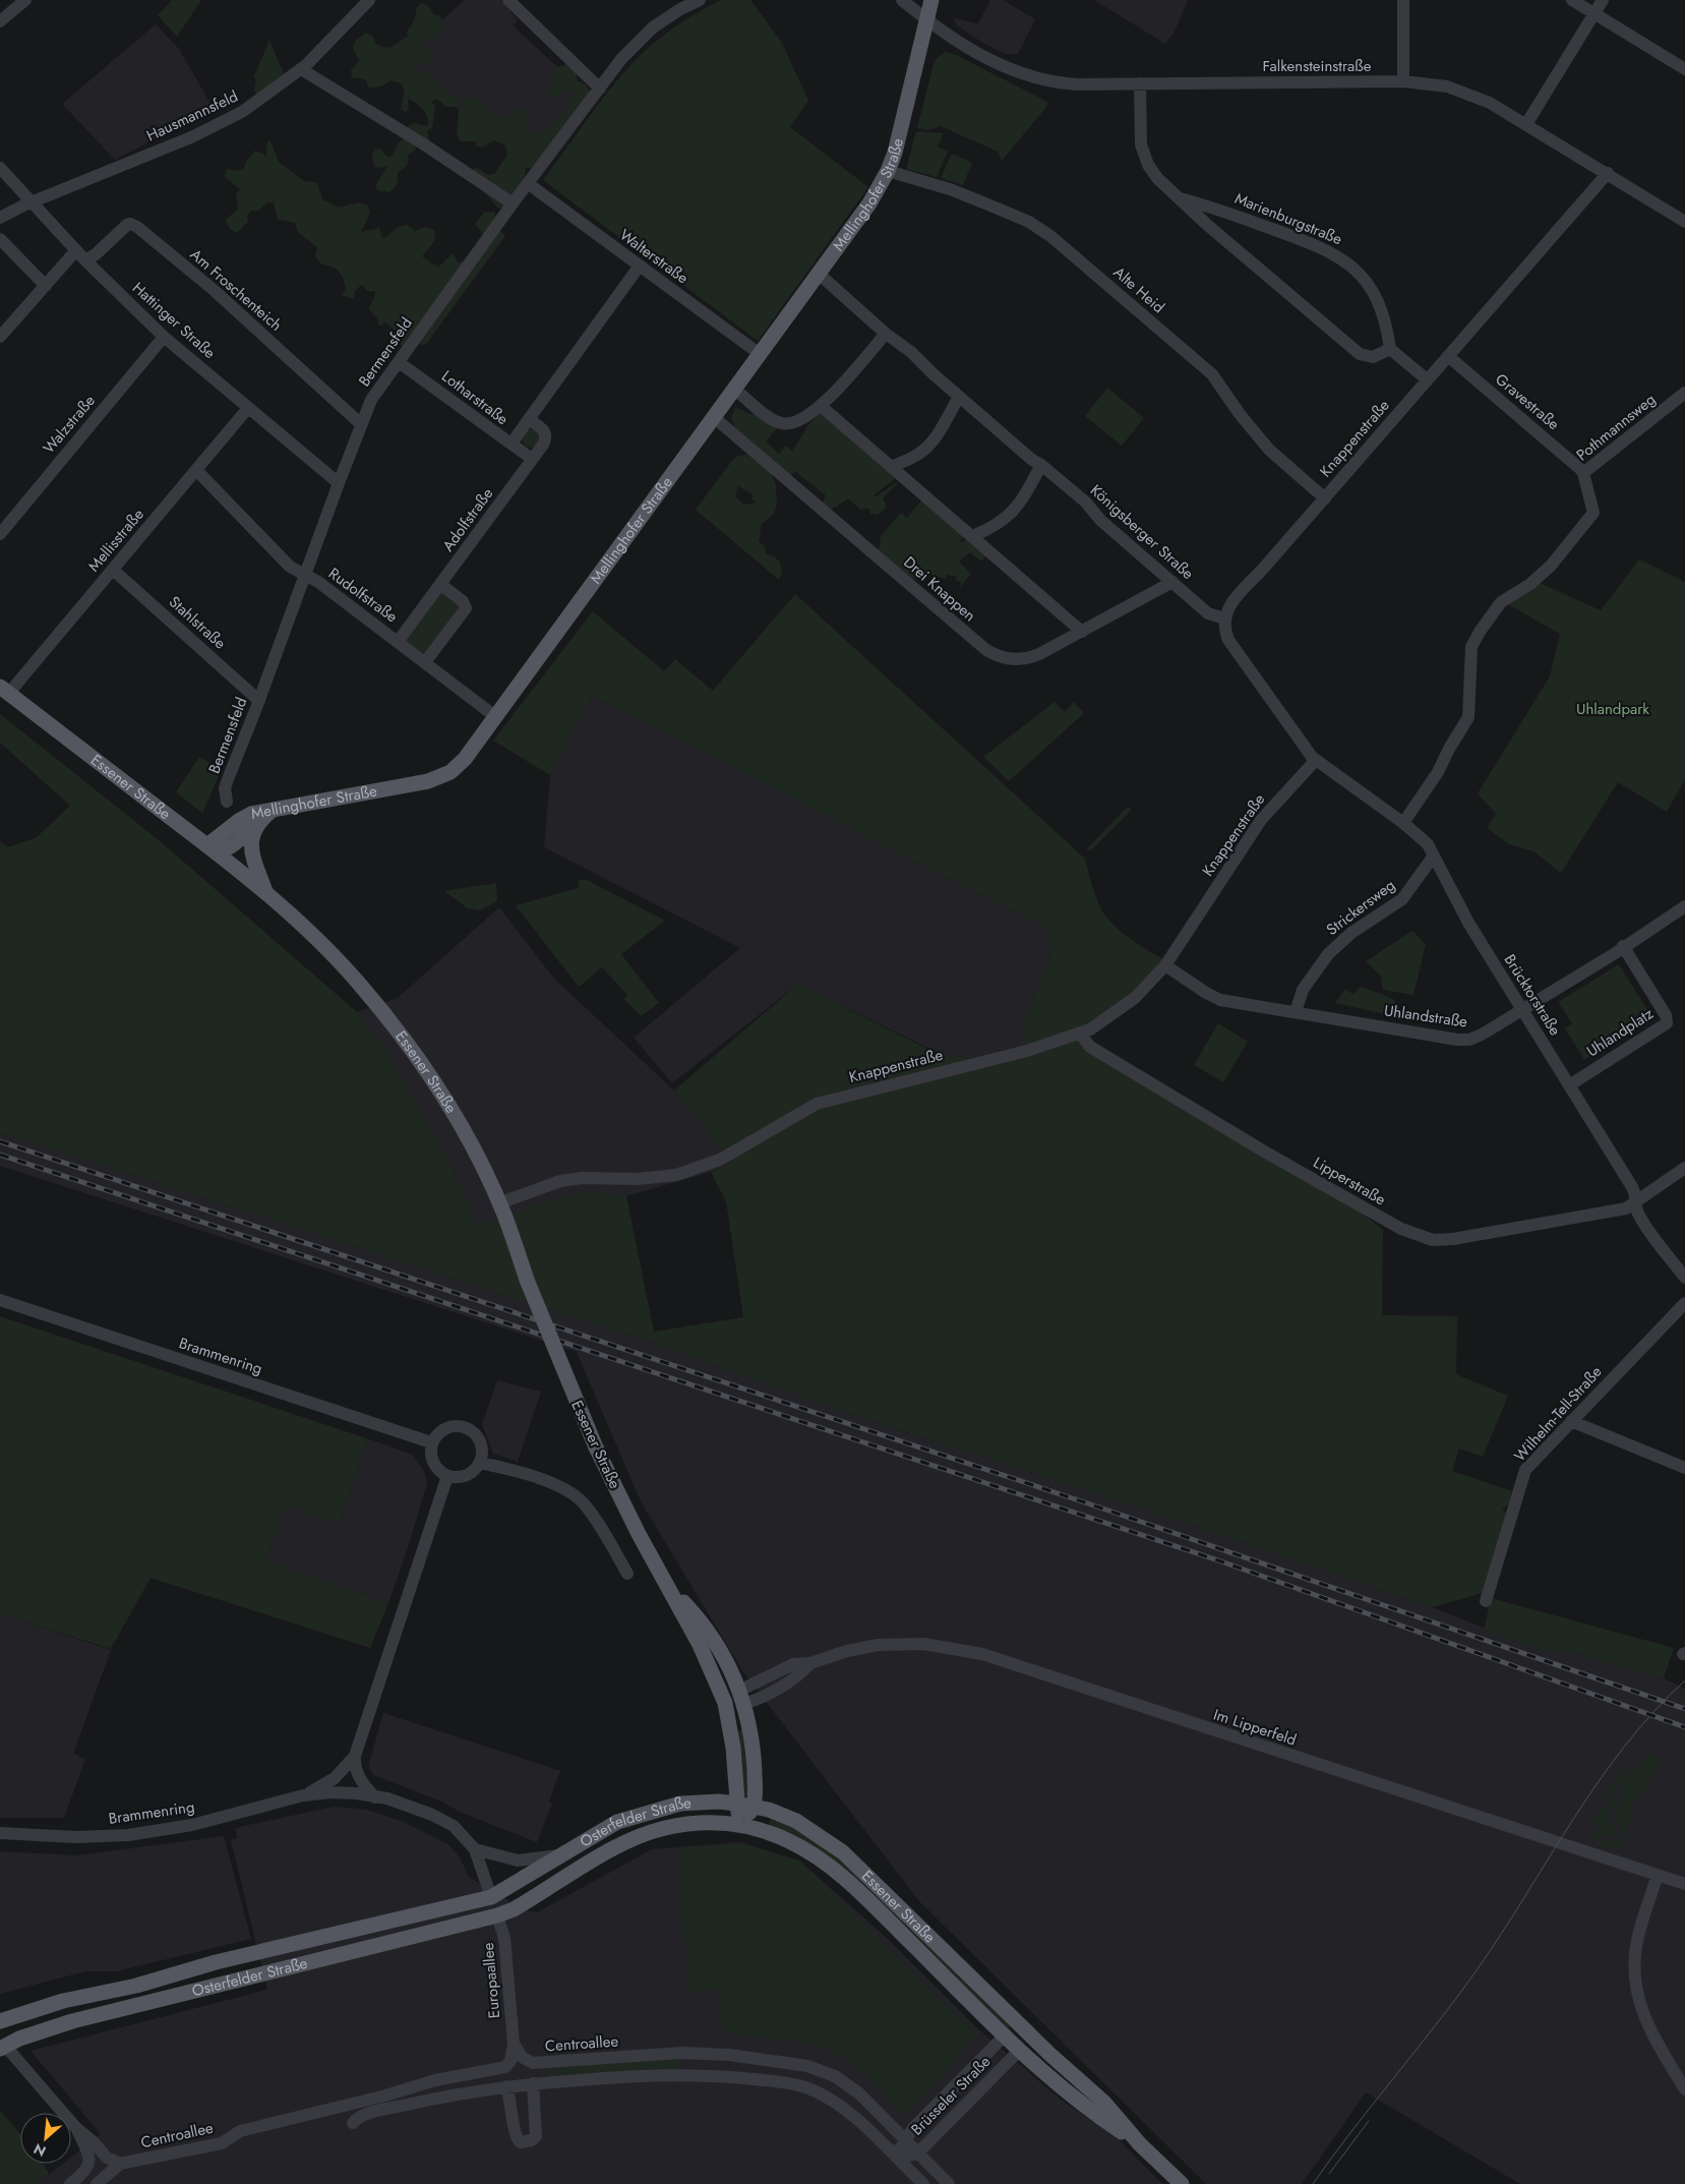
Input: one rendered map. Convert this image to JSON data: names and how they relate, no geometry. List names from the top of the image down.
{
  "streets": {
    "main road": ["Mellinghofer Straße", "Essener Straße", "Osterfelder Straße"],
    "street": [
      "Falkensteinstraße",
      "Hausmannsfeld",
      "Marienburgstraße",
      "Walterstraße",
      "Am Froschenteich",
      "Alte Heid",
      "Hattinger Straße",
      "Bermensfeld",
      "Lotharstraße",
      "Gravestraße",
      "Walzstraße",
      "Pothmannsweg",
      "Knappenstraße",
      "Adolfstraße",
      "Königsberger Straße",
      "Mellisstraße",
      "Drei Knappen",
      "Rudolfstraße",
      "Stahlstraße",
      "Strickersweg",
      "Brücktorstraße",
      "Uhlandstraße",
      "Uhlandplatz",
      "Lipperstraße",
      "Brammenring",
      "Wilhelm-Tell-Straße",
      "Im Lipperfeld",
      "Europaallee",
      "Centroallee",
      "Brüsseler Straße"
    ]
  },
  "crossings": [
    ["Falkensteinstraße", "Mellinghofer Straße"],
    ["Falkensteinstraße", "Marienburgstraße"],
    ["Falkensteinstraße", "Knappenstraße"],
    ["Hausmannsfeld", "Hattinger Straße"],
    ["Mellinghofer Straße", "Walterstraße"],
    ["Mellinghofer Straße", "Alte Heid"],
    ["Mellinghofer Straße", "Königsberger Straße"],
    ["Mellinghofer Straße", "Drei Knappen"],
    ["Mellinghofer Straße", "Rudolfstraße"],
    ["Mellinghofer Straße", "Essener Straße"],
    ["Walterstraße", "Bermensfeld"],
    ["Am Froschenteich", "Hattinger Straße"],
    ["Am Froschenteich", "Bermensfeld"],
    ["Alte Heid", "Knappenstraße"],
    ["Hattinger Straße", "Bermensfeld"],
    ["Hattinger Straße", "Walzstraße"],
    ["Hattinger Straße", "Mellisstraße"],
    ["Bermensfeld", "Lotharstraße"],
    ["Bermensfeld", "Rudolfstraße"],
    ["Bermensfeld", "Stahlstraße"],
    ["Lotharstraße", "Adolfstraße"],
    ["Gravestraße", "Pothmannsweg"],
    ["Gravestraße", "Knappenstraße"],
    ["Pothmannsweg", "Brücktorstraße"],
    ["Knappenstraße", "Königsberger Straße"],
    ["Knappenstraße", "Essener Straße"],
    ["Knappenstraße", "Brücktorstraße"],
    ["Knappenstraße", "Uhlandstraße"],
    ["Knappenstraße", "Lipperstraße"],
    ["Adolfstraße", "Rudolfstraße"],
    ["Königsberger Straße", "Drei Knappen"],
    ["Mellisstraße", "Rudolfstraße"],
    ["Mellisstraße", "Stahlstraße"],
    ["Mellisstraße", "Essener Straße"],
    ["Essener Straße", "Im Lipperfeld"],
    ["Essener Straße", "Osterfelder Straße"],
    ["Essener Straße", "Brüsseler Straße"],
    ["Strickersweg", "Brücktorstraße"],
    ["Strickersweg", "Uhlandstraße"],
    ["Brücktorstraße", "Uhlandstraße"],
    ["Brücktorstraße", "Uhlandplatz"],
    ["Brücktorstraße", "Lipperstraße"],
    ["Uhlandstraße", "Uhlandplatz"],
    ["Brammenring", "Osterfelder Straße"],
    ["Osterfelder Straße", "Europaallee"],
    ["Europaallee", "Centroallee"],
    ["Centroallee", "Brüsseler Straße"]
  ],
  "parks": ["Uhlandpark"],
  "north": "bottom left"
}
